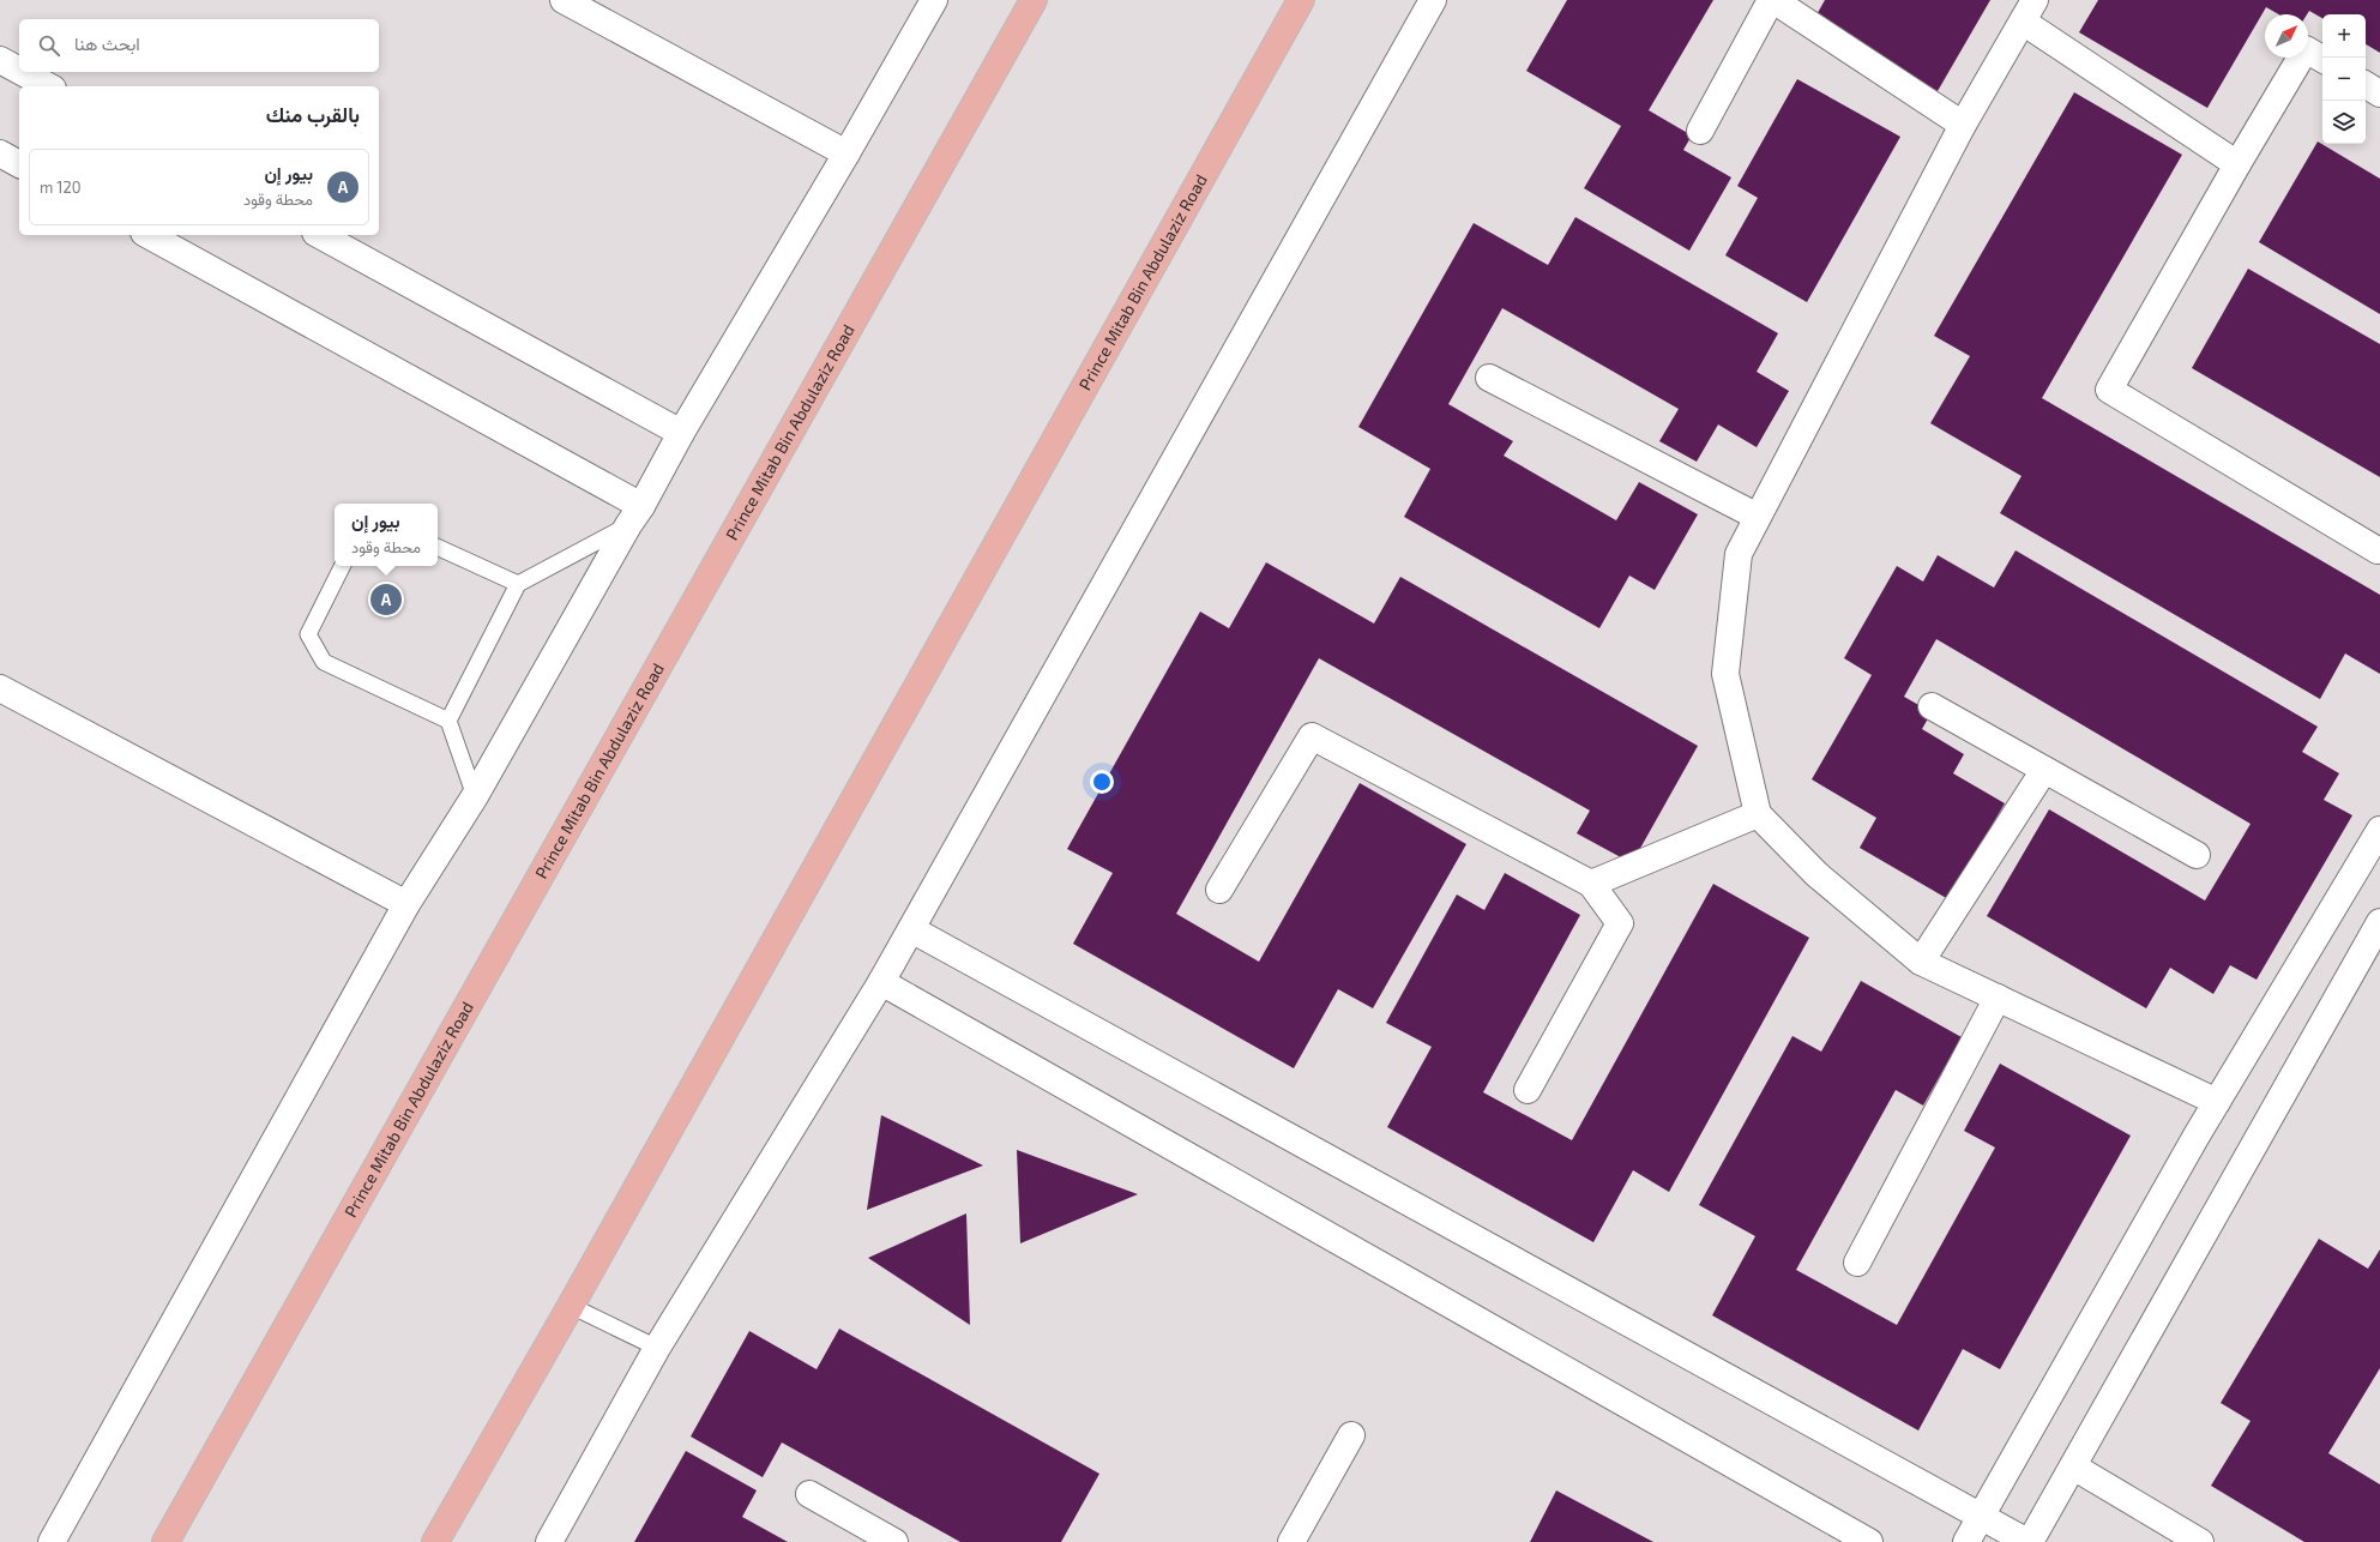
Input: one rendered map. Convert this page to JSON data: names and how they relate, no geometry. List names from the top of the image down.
{
  "streets": {
    "main road": ["Prince Mitab Bin Abdulaziz Road"]
  },
  "north": "top right",
  "page": {
    "map_buttons": ["+", "−"],
    "search": "ابحث هنا",
    "heading": "بالقرب منك",
    "list": [
      {
        "mark": "A",
        "name": "بيور إن",
        "note": "محطة وقود",
        "value": "120 m"
      }
    ],
    "popup": ["بيور إن", "محطة وقود"],
    "pins": "A"
  }
}
